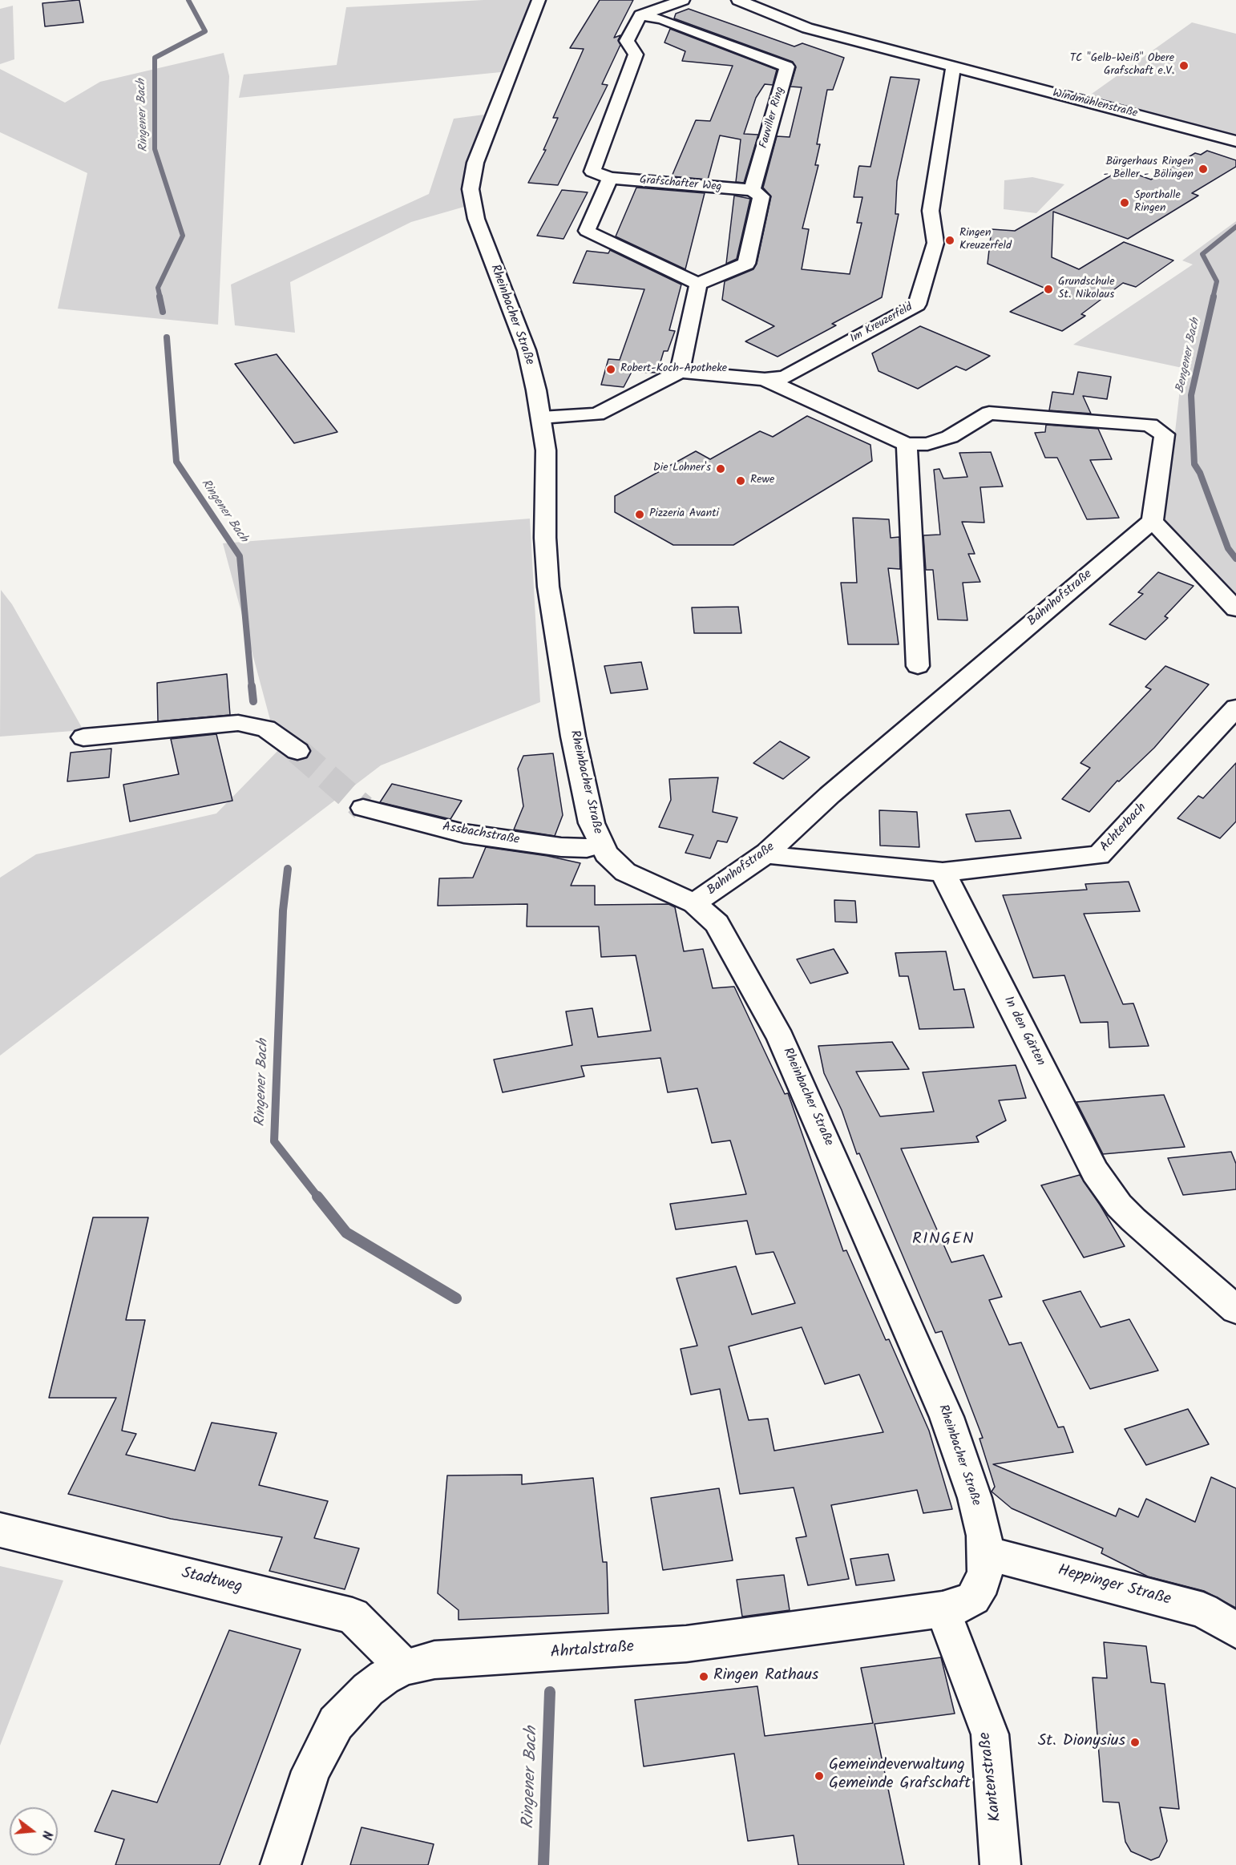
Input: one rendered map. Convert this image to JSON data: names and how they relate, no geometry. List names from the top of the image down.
{
  "streets": {
    "street": [
      "Windmühlenstraße",
      "Fauviller Ring",
      "Grafschafter Weg",
      "Rheinbacher Straße",
      "Im Kreuzerfeld",
      "Bahnhofstraße",
      "Achterbach",
      "Assbachstraße",
      "In den Gärten",
      "Stadtweg",
      "Heppinger Straße",
      "Ahrtalstraße",
      "Kantenstraße"
    ]
  },
  "crossings": [
    ["Windmühlenstraße", "Im Kreuzerfeld"],
    ["Fauviller Ring", "Grafschafter Weg"],
    ["Rheinbacher Straße", "Bahnhofstraße"],
    ["Rheinbacher Straße", "Assbachstraße"],
    ["Rheinbacher Straße", "Heppinger Straße"],
    ["Rheinbacher Straße", "Ahrtalstraße"],
    ["Achterbach", "In den Gärten"],
    ["Stadtweg", "Ahrtalstraße"],
    ["Heppinger Straße", "Ahrtalstraße"],
    ["Ahrtalstraße", "Kantenstraße"]
  ],
  "districts": ["RINGEN"],
  "water": ["Ringener Bach", "Bengener Bach"],
  "places": [
    "TC \"Gelb-Weiß\" Obere Grafschaft e.V.",
    "Bürgerhaus Ringen - Beller - Bölingen",
    "Sporthalle Ringen",
    "Ringen Kreuzerfeld",
    "Grundschule St. Nikolaus",
    "Robert-Koch-Apotheke",
    "Die Lohner's",
    "Rewe",
    "Pizzeria Avanti",
    "Ringen Rathaus",
    "St. Dionysius",
    "Gemeindeverwaltung Gemeinde Grafschaft"
  ],
  "north": "right"
}
